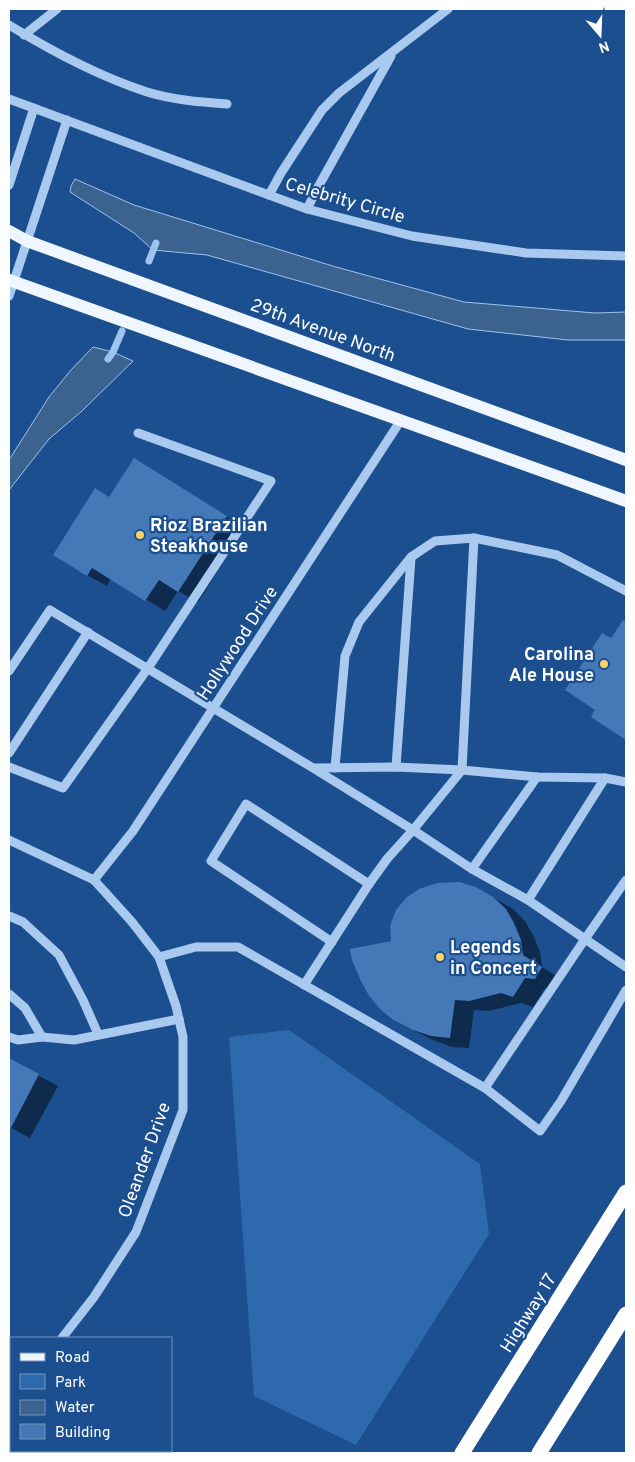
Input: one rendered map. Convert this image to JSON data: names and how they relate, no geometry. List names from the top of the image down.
{
  "streets": {
    "highway": ["Highway 17"],
    "main road": ["29th Avenue North"],
    "street": ["Celebrity Circle", "Hollywood Drive", "Oleander Drive"]
  },
  "crossings": [
    ["Hollywood Drive", "Oleander Drive"]
  ],
  "places": ["Rioz Brazilian Steakhouse", "Carolina Ale House", "Legends in Concert"],
  "legend": [
    "Road",
    "Park",
    "Water",
    "Building"
  ],
  "north": "bottom"
}
